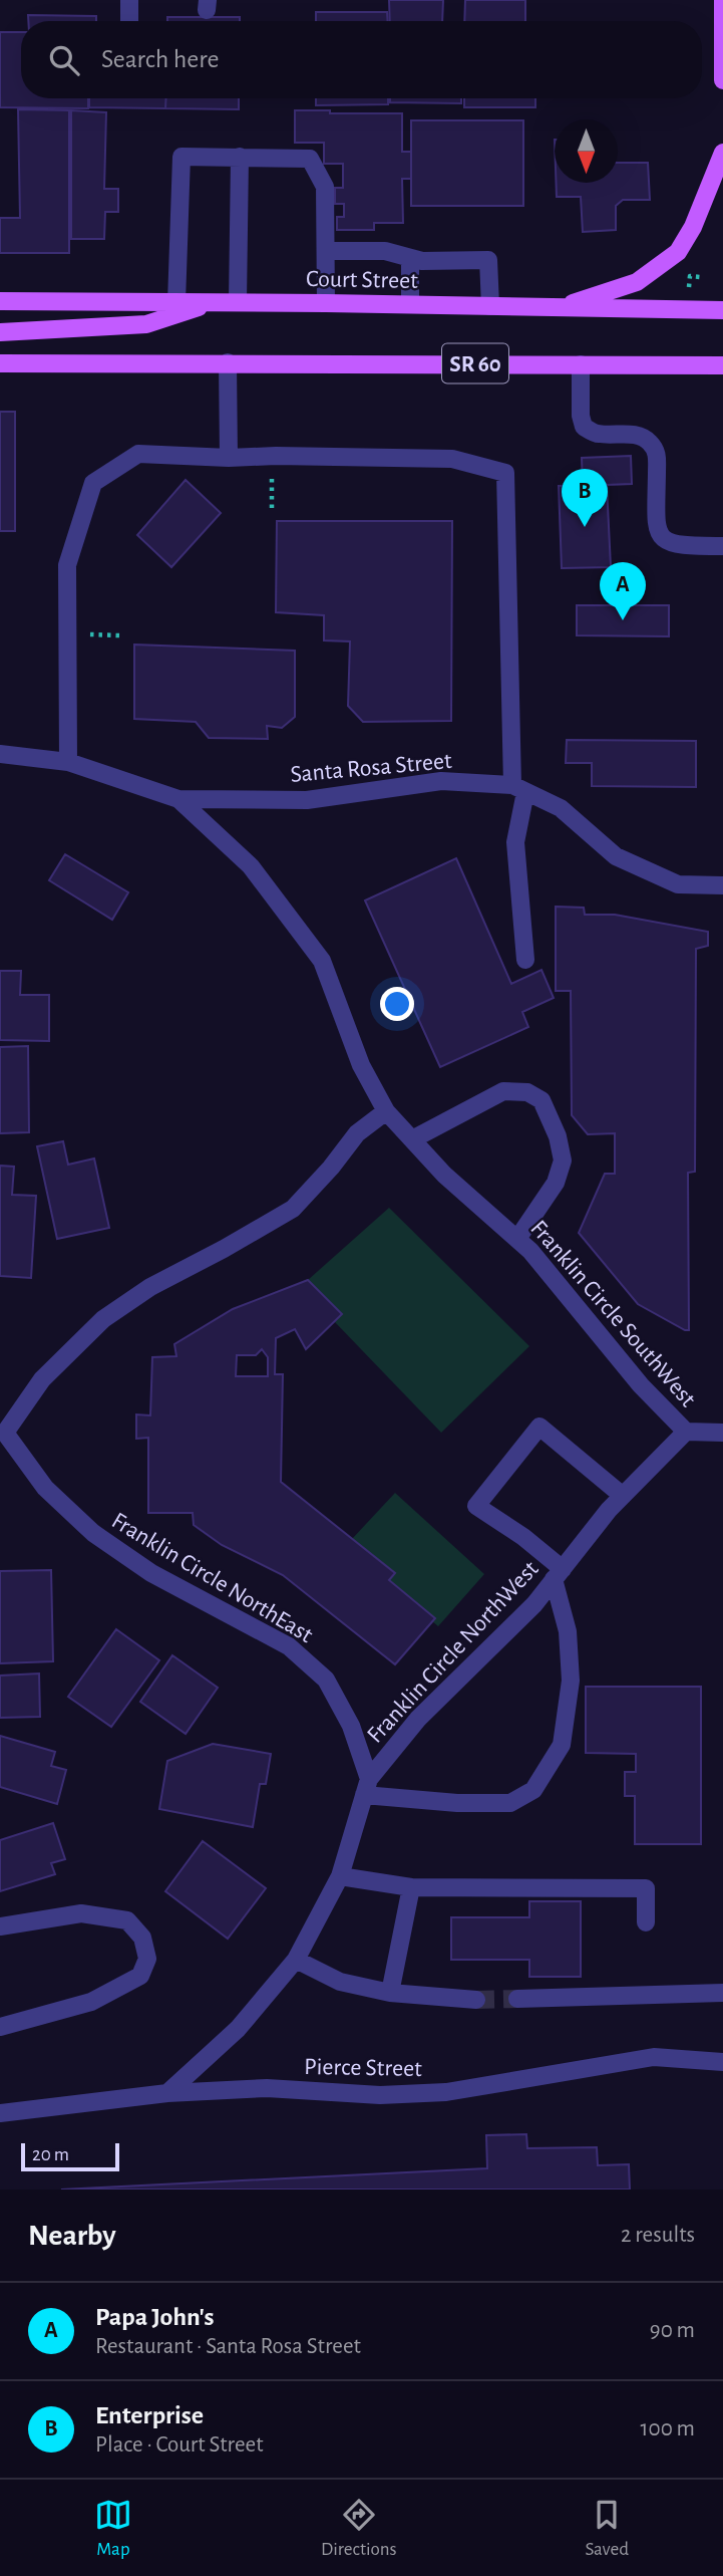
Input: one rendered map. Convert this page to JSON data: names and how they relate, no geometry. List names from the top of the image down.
{
  "streets": {
    "main road": ["Court Street", "SR 60"],
    "street": [
      "Santa Rosa Street",
      "Franklin Circle SouthWest",
      "Franklin Circle NorthEast",
      "Franklin Circle NorthWest",
      "Pierce Street"
    ]
  },
  "crossings": [
    ["Santa Rosa Street", "Franklin Circle SouthWest"],
    ["Franklin Circle SouthWest", "Franklin Circle NorthWest"],
    ["Franklin Circle NorthEast", "Franklin Circle NorthWest"],
    ["Franklin Circle NorthWest", "Pierce Street"]
  ],
  "scale_bar": "20 m",
  "north": "bottom",
  "page": {
    "search": "Search here",
    "pins": ["B", "A"],
    "scale": "20 m",
    "heading": ["Nearby", "2 results"],
    "list": [
      {
        "mark": "A",
        "name": "Papa John's",
        "note": "Restaurant · Santa Rosa Street",
        "value": "90 m"
      },
      {
        "mark": "B",
        "name": "Enterprise",
        "note": "Place · Court Street",
        "value": "100 m"
      }
    ],
    "nav": ["Map", "Directions", "Saved"]
  }
}
